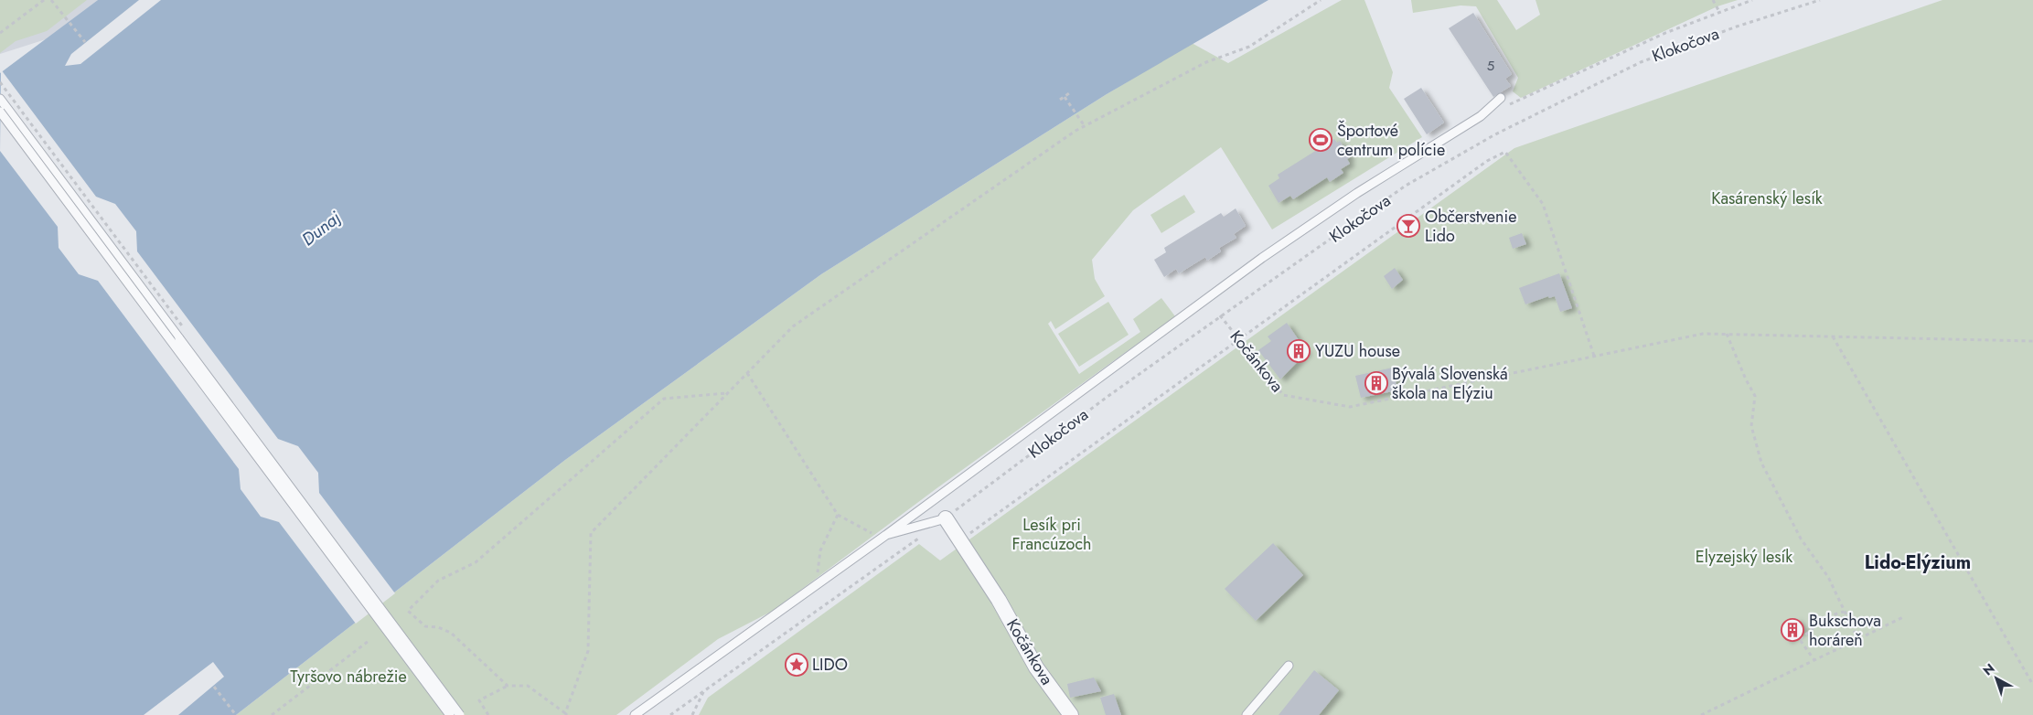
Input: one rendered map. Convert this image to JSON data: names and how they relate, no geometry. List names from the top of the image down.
{
  "streets": {
    "street": ["Kočánkova"],
    "lane": ["Klokočova"]
  },
  "crossings": [
    ["Klokočova", "Kočánkova"]
  ],
  "districts": ["Lido-Elýzium"],
  "water": ["Dunaj"],
  "parks": [
    "Kasárenský lesík",
    "Lesík pri Francúzoch",
    "Elyzejský lesík",
    "Tyršovo nábrežie"
  ],
  "places": {
    "sports": ["Športové centrum polície"],
    "bar": ["Občerstvenie Lido"],
    "building": ["YUZU house", "Bývalá Slovenská škola na Elýziu", "Bukschova horáreň"],
    "place": ["LIDO"]
  },
  "house_numbers": ["5"],
  "north": "top left"
}
